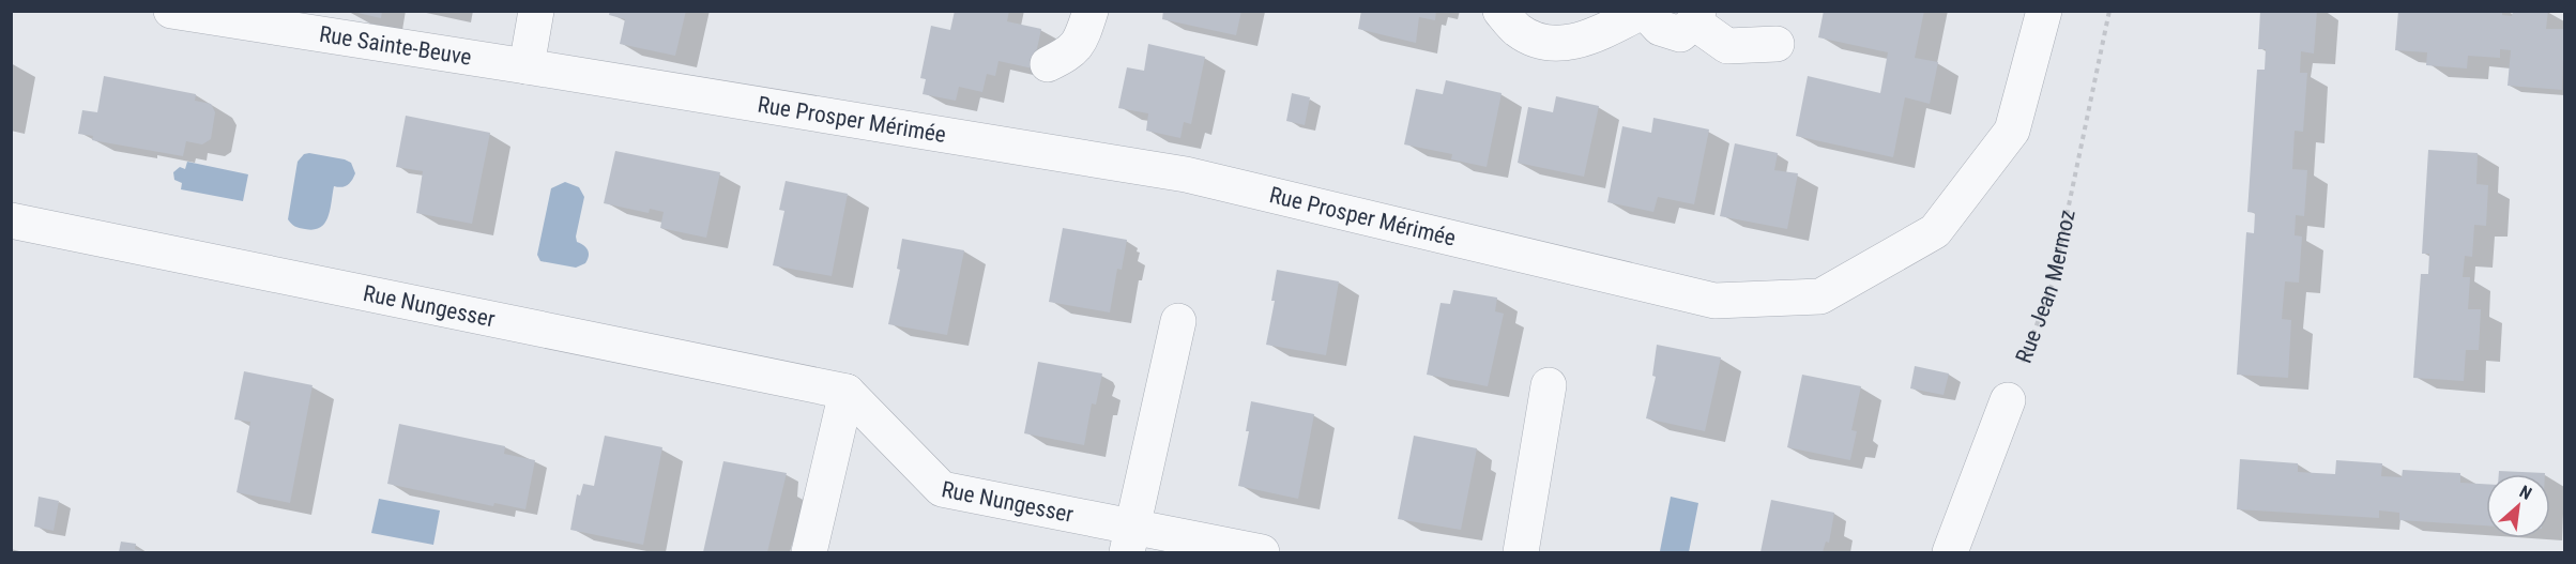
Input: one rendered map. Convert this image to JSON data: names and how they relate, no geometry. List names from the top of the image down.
{
  "streets": {
    "street": ["Rue Sainte-Beuve", "Rue Prosper Mérimée", "Rue Nungesser"],
    "path": ["Rue Jean Mermoz"]
  },
  "crossings": [
    ["Rue Sainte-Beuve", "Rue Prosper Mérimée"]
  ],
  "north": "top right"
}
